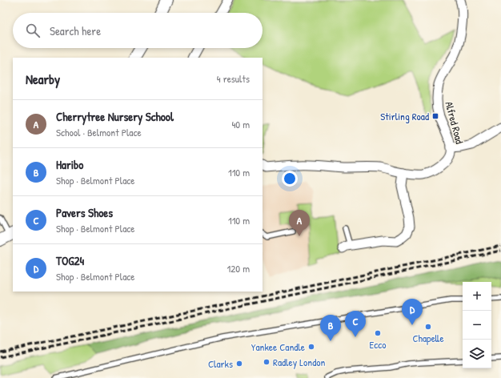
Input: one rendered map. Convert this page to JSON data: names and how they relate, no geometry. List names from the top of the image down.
{
  "streets": {
    "street": ["Alfred Road"]
  },
  "places": {
    "transit": ["Stirling Road"],
    "other": [
      "Chapelle",
      "Ecco",
      "Yankee Candle",
      "Radley London",
      "Clarks"
    ]
  },
  "page": {
    "search": "Search here",
    "heading": ["Nearby", "4 results"],
    "list": [
      {
        "mark": "A",
        "name": "Cherrytree Nursery School",
        "note": "School · Belmont Place",
        "value": "40 m"
      },
      {
        "mark": "B",
        "name": "Haribo",
        "note": "Shop · Belmont Place",
        "value": "110 m"
      },
      {
        "mark": "C",
        "name": "Pavers Shoes",
        "note": "Shop · Belmont Place",
        "value": "110 m"
      },
      {
        "mark": "D",
        "name": "TOG24",
        "note": "Shop · Belmont Place",
        "value": "120 m"
      }
    ],
    "pins": [
      "A",
      "D",
      "C",
      "B"
    ],
    "map_buttons": ["+", "−"]
  }
}
